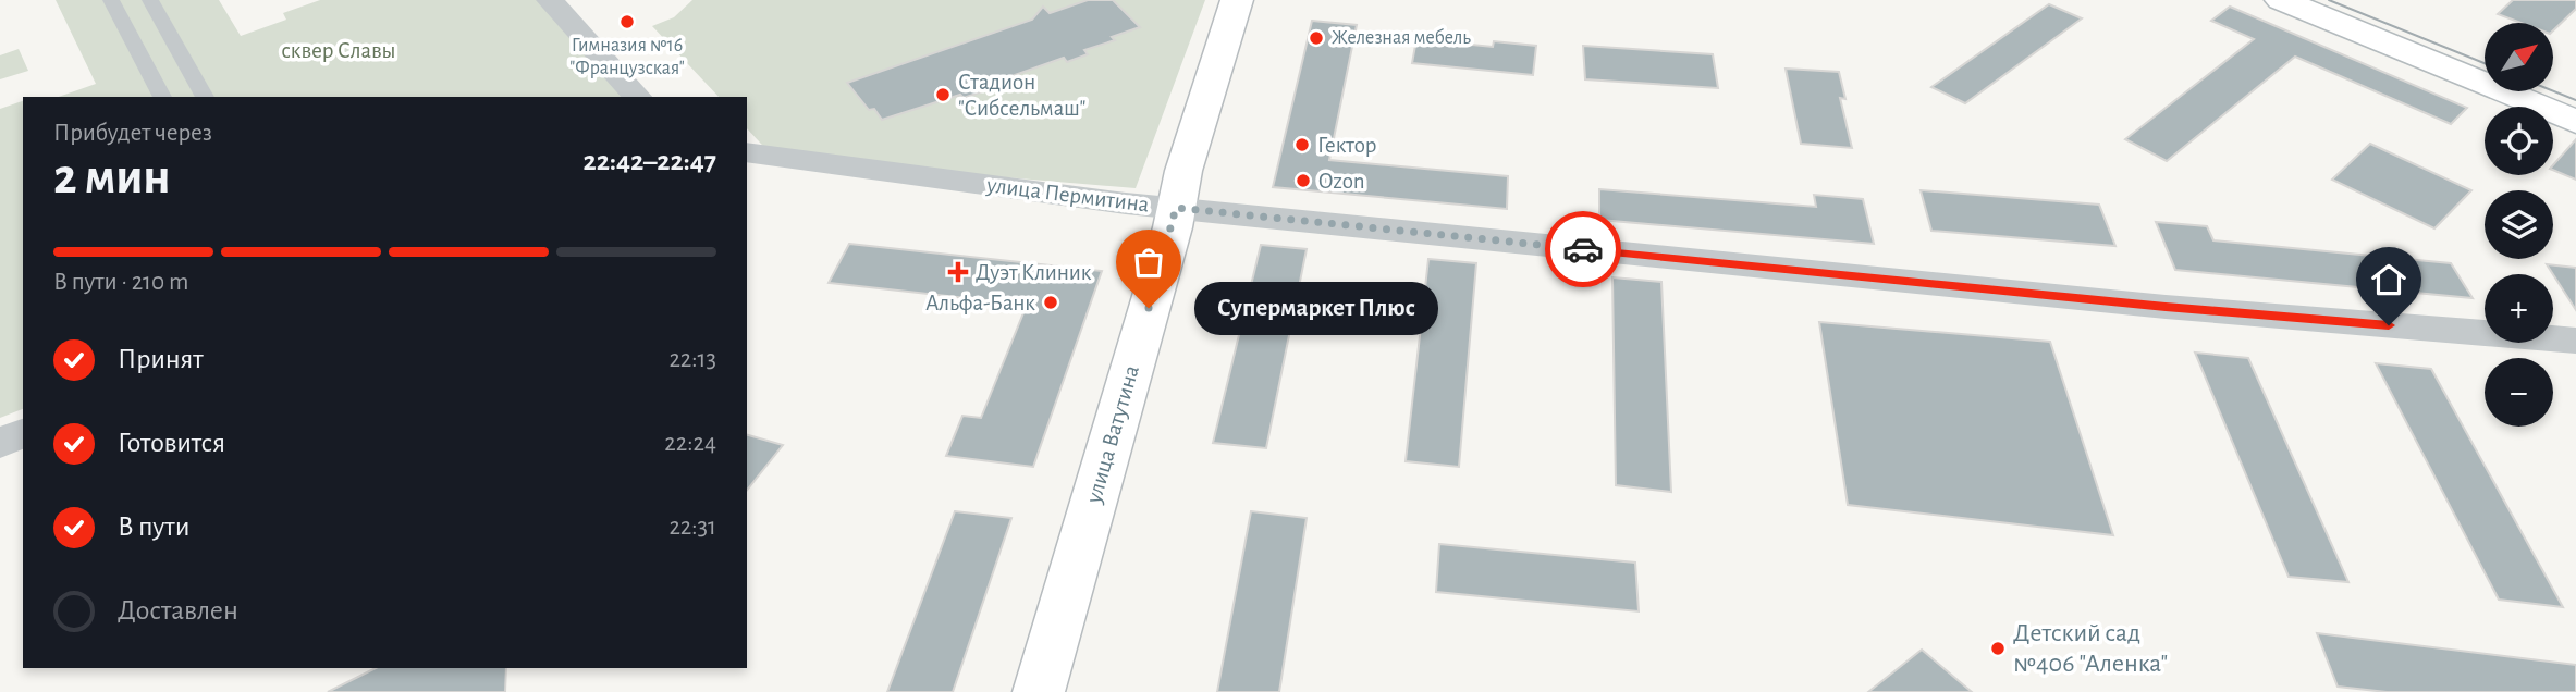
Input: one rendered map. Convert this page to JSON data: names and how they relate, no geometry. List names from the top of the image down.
{
  "streets": {
    "main road": ["улица Ватутина"],
    "street": ["улица Пермитина"]
  },
  "crossings": [
    ["улица Пермитина", "улица Ватутина"]
  ],
  "parks": ["сквер Славы"],
  "places": {
    "other": [
      "Гимназия №16 \"Французская\"",
      "Железная мебель",
      "Стадион \"Сибсельмаш\"",
      "Гектор",
      "Ozon",
      "Альфа-Банк",
      "Супермаркет Плюс",
      "Детский сад №406 \"Аленка\""
    ],
    "health": ["Дуэт Клиник"]
  },
  "north": "top right",
  "page": {
    "map_buttons": ["+", "−"],
    "heading": ["2 мин", "Прибудет через", "22:42–22:47"],
    "bar": "В пути · 210 m",
    "bubble": "Супермаркет Плюс",
    "list": [
      ["Принят", "22:13"],
      ["Готовится", "22:24"],
      ["В пути", "22:31"],
      "Доставлен"
    ]
  }
}
